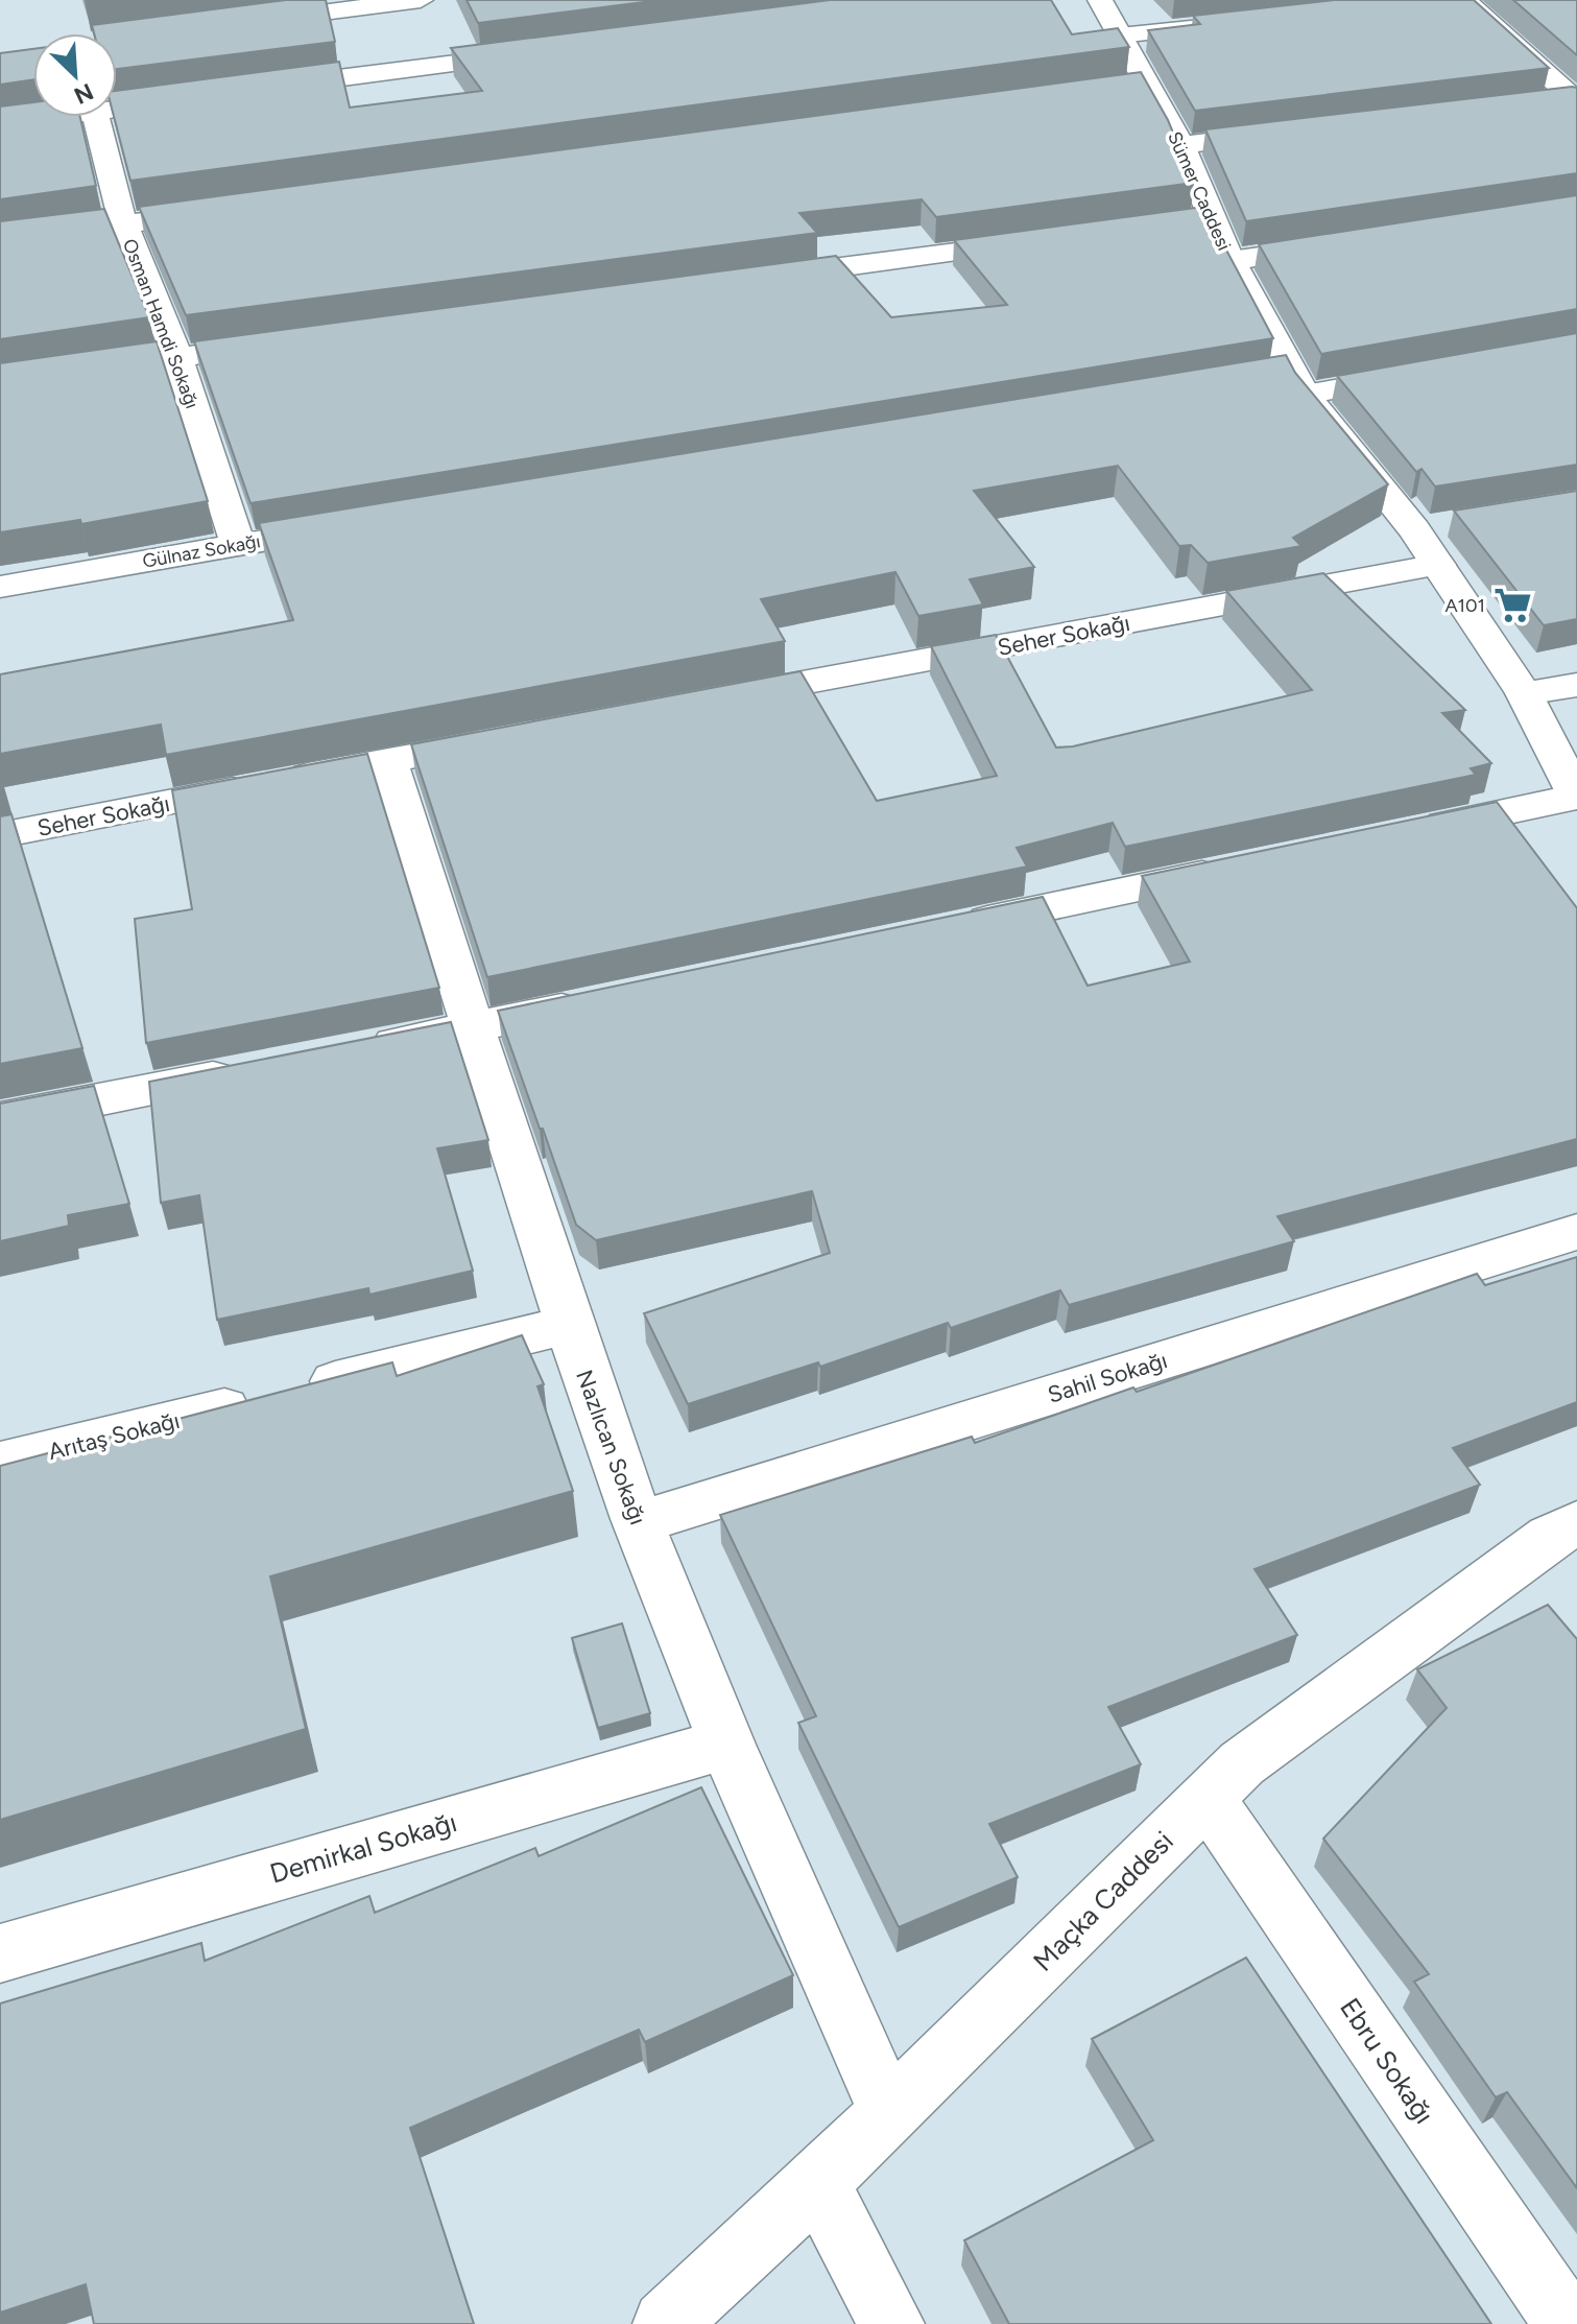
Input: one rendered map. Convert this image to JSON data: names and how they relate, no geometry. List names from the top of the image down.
{
  "streets": {
    "street": [
      "Sümer Caddesi",
      "Osman Hamdi Sokağı",
      "Gülnaz Sokağı",
      "Seher Sokağı",
      "Sahil Sokağı",
      "Arıtaş Sokağı",
      "Nazlıcan Sokağı",
      "Demirkal Sokağı",
      "Maçka Caddesi",
      "Ebru Sokağı"
    ]
  },
  "crossings": [
    ["Sümer Caddesi", "Seher Sokağı"],
    ["Osman Hamdi Sokağı", "Gülnaz Sokağı"],
    ["Seher Sokağı", "Nazlıcan Sokağı"],
    ["Sahil Sokağı", "Nazlıcan Sokağı"],
    ["Arıtaş Sokağı", "Nazlıcan Sokağı"],
    ["Nazlıcan Sokağı", "Demirkal Sokağı"],
    ["Nazlıcan Sokağı", "Maçka Caddesi"],
    ["Maçka Caddesi", "Ebru Sokağı"]
  ],
  "places": {
    "supermarket": ["A101"]
  },
  "north": "bottom right"
}
